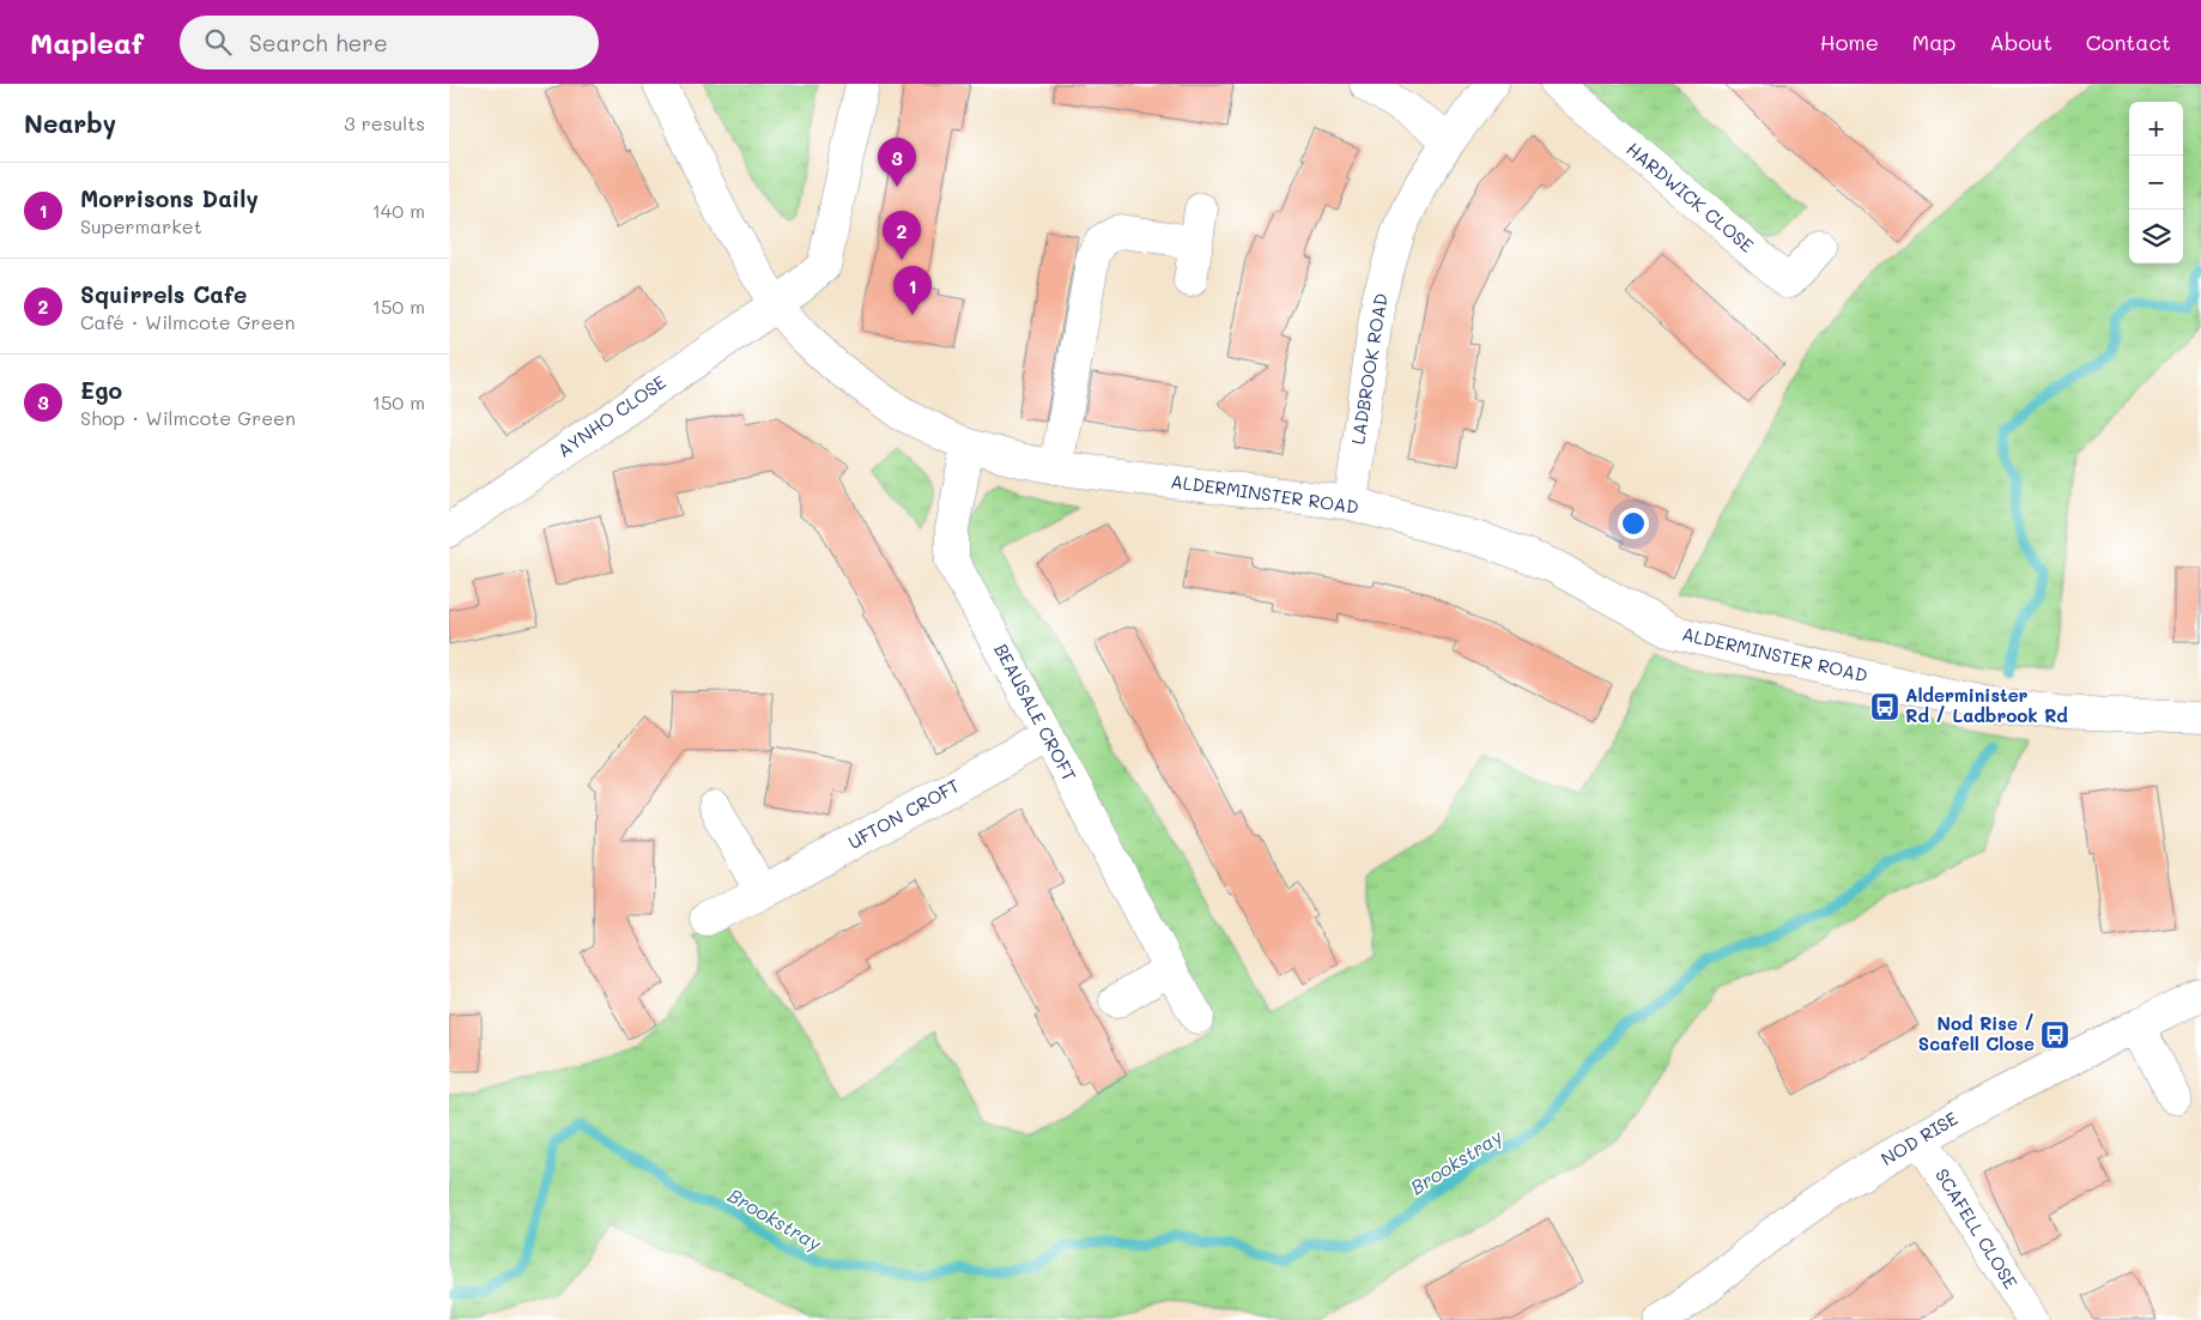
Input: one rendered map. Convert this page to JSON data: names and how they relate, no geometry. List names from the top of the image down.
{
  "streets": {
    "street": [
      "HARDWICK CLOSE",
      "LADBROOK ROAD",
      "AYNHO CLOSE",
      "ALDERMINSTER ROAD",
      "BEAUSALE CROFT",
      "UFTON CROFT",
      "NOD RISE",
      "SCAFELL CLOSE"
    ]
  },
  "crossings": [
    ["LADBROOK ROAD", "ALDERMINSTER ROAD"],
    ["AYNHO CLOSE", "ALDERMINSTER ROAD"],
    ["ALDERMINSTER ROAD", "BEAUSALE CROFT"],
    ["BEAUSALE CROFT", "UFTON CROFT"],
    ["NOD RISE", "SCAFELL CLOSE"]
  ],
  "water": ["Brookstray"],
  "places": {
    "bus stop": ["Alderminister Rd / Ladbrook Rd", "Nod Rise / Scafell Close"]
  },
  "page": {
    "header": "Mapleaf",
    "search": "Search here",
    "nav": [
      "Home",
      "Map",
      "About",
      "Contact"
    ],
    "heading": ["Nearby", "3 results"],
    "map_buttons": ["+", "−"],
    "pins": ["3", "2", "1"],
    "list": [
      {
        "mark": "1",
        "name": "Morrisons Daily",
        "note": "Supermarket",
        "value": "140 m"
      },
      {
        "mark": "2",
        "name": "Squirrels Cafe",
        "note": "Café · Wilmcote Green",
        "value": "150 m"
      },
      {
        "mark": "3",
        "name": "Ego",
        "note": "Shop · Wilmcote Green",
        "value": "150 m"
      }
    ]
  }
}
